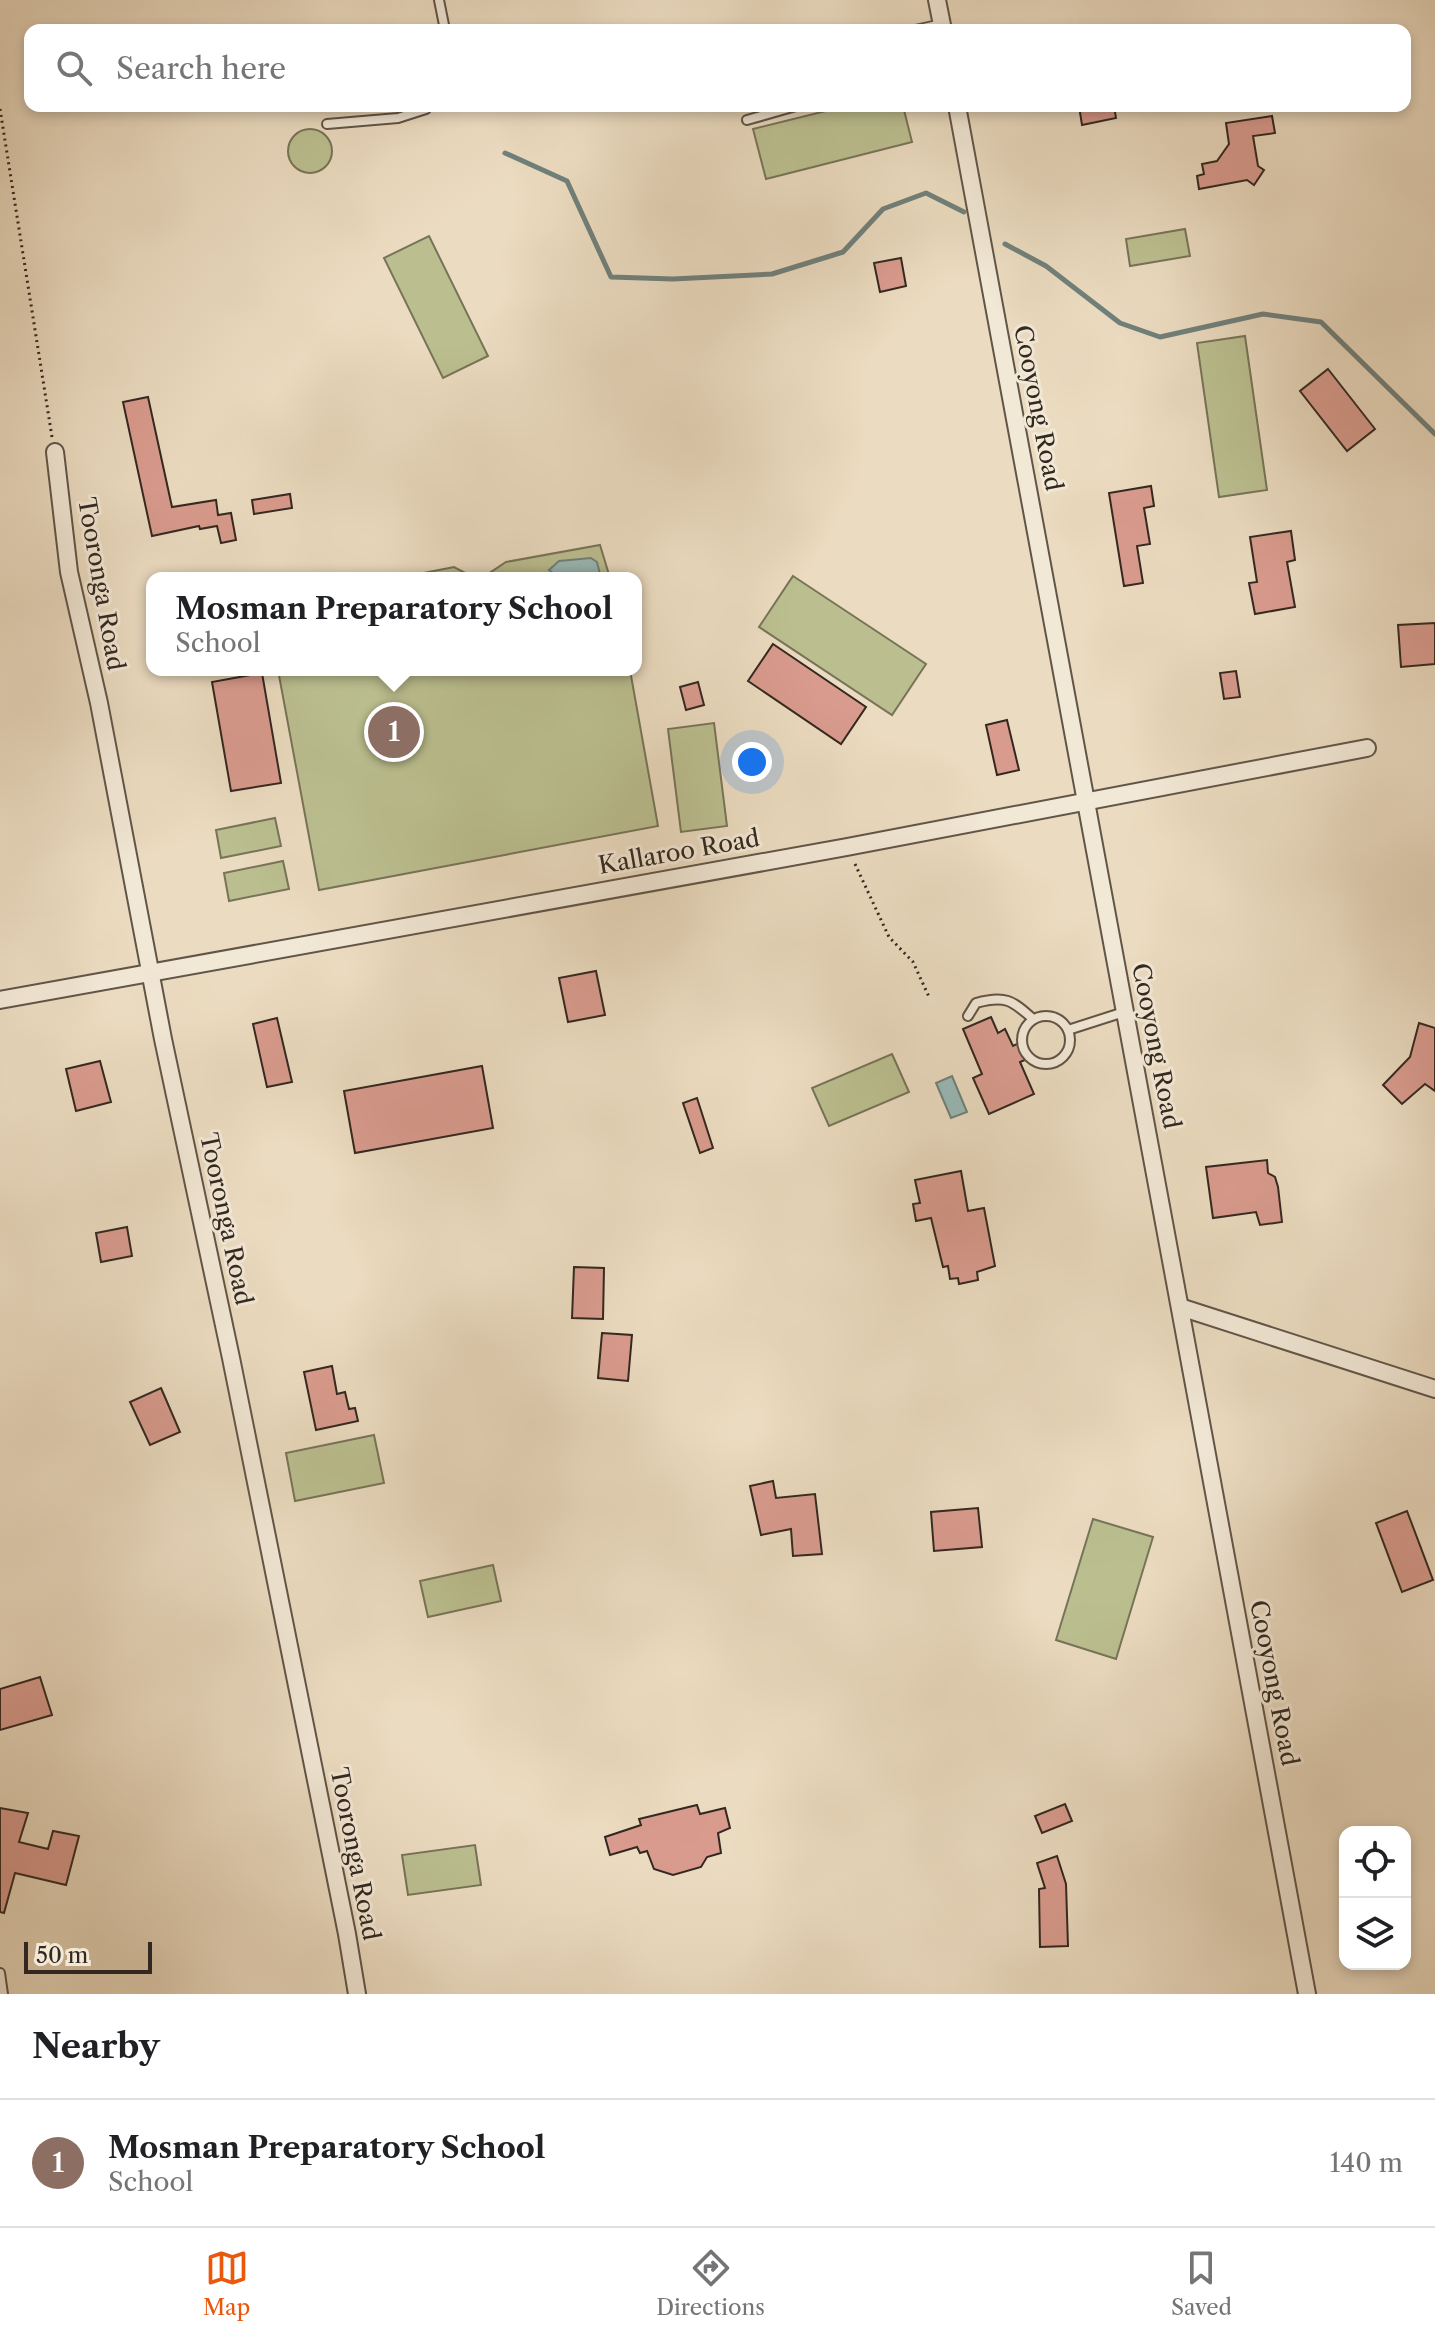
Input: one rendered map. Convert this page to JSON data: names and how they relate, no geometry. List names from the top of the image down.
{
  "streets": {
    "street": ["Cooyong Road", "Tooronga Road", "Kallaroo Road"]
  },
  "crossings": [
    ["Cooyong Road", "Kallaroo Road"],
    ["Tooronga Road", "Kallaroo Road"]
  ],
  "scale_bar": "50 m",
  "page": {
    "search": "Search here",
    "popup": ["Mosman Preparatory School", "School"],
    "pins": "1",
    "scale": "50 m",
    "heading": "Nearby",
    "list": [
      {
        "mark": "1",
        "name": "Mosman Preparatory School",
        "note": "School",
        "value": "140 m"
      }
    ],
    "nav": ["Map", "Directions", "Saved"]
  }
}
